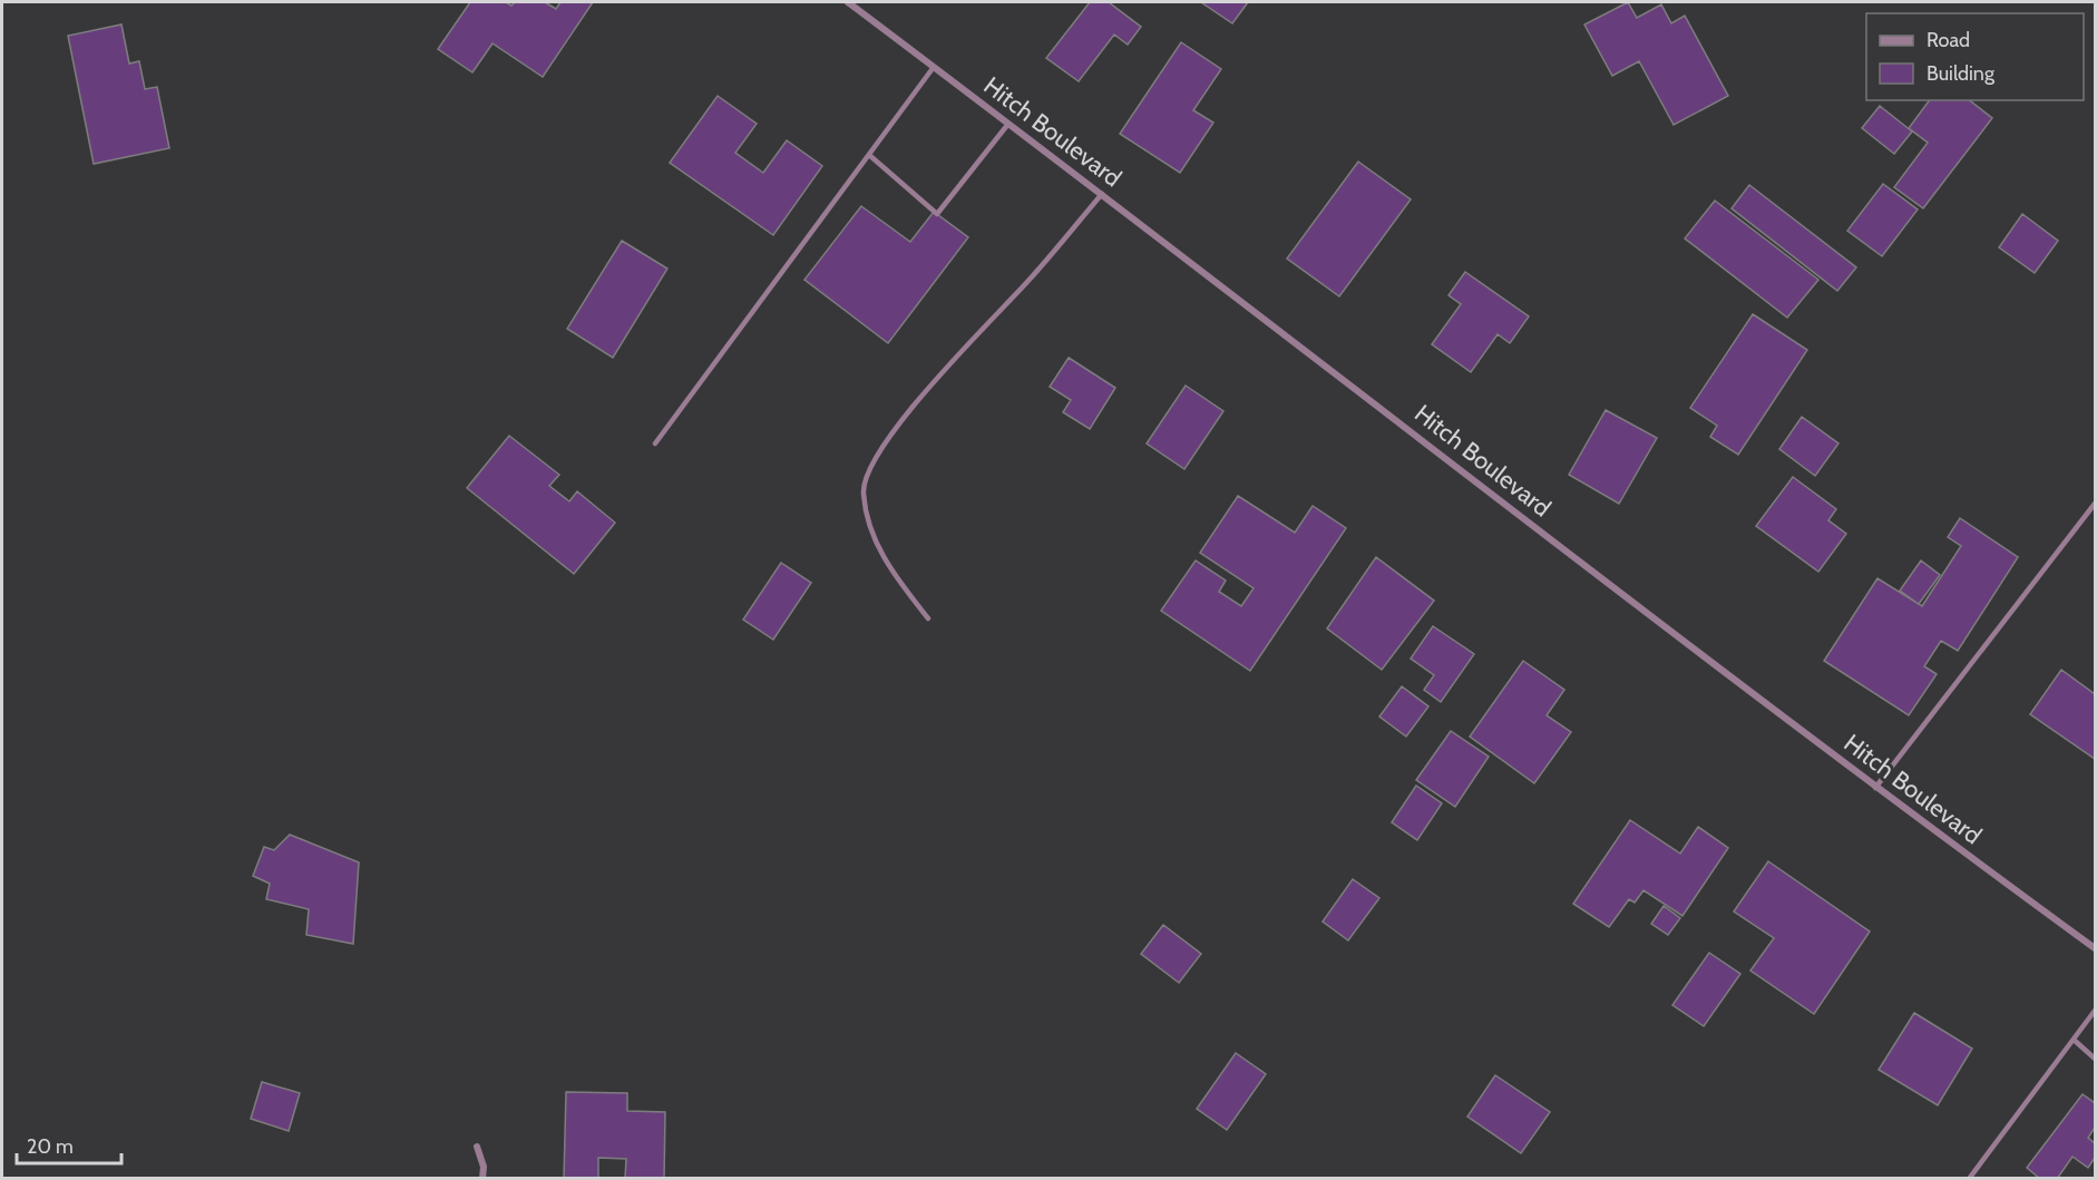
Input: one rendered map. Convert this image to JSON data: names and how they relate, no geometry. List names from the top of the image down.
{
  "streets": {
    "street": ["Hitch Boulevard"]
  },
  "legend": ["Road", "Building"],
  "scale_bar": "20 m"
}
